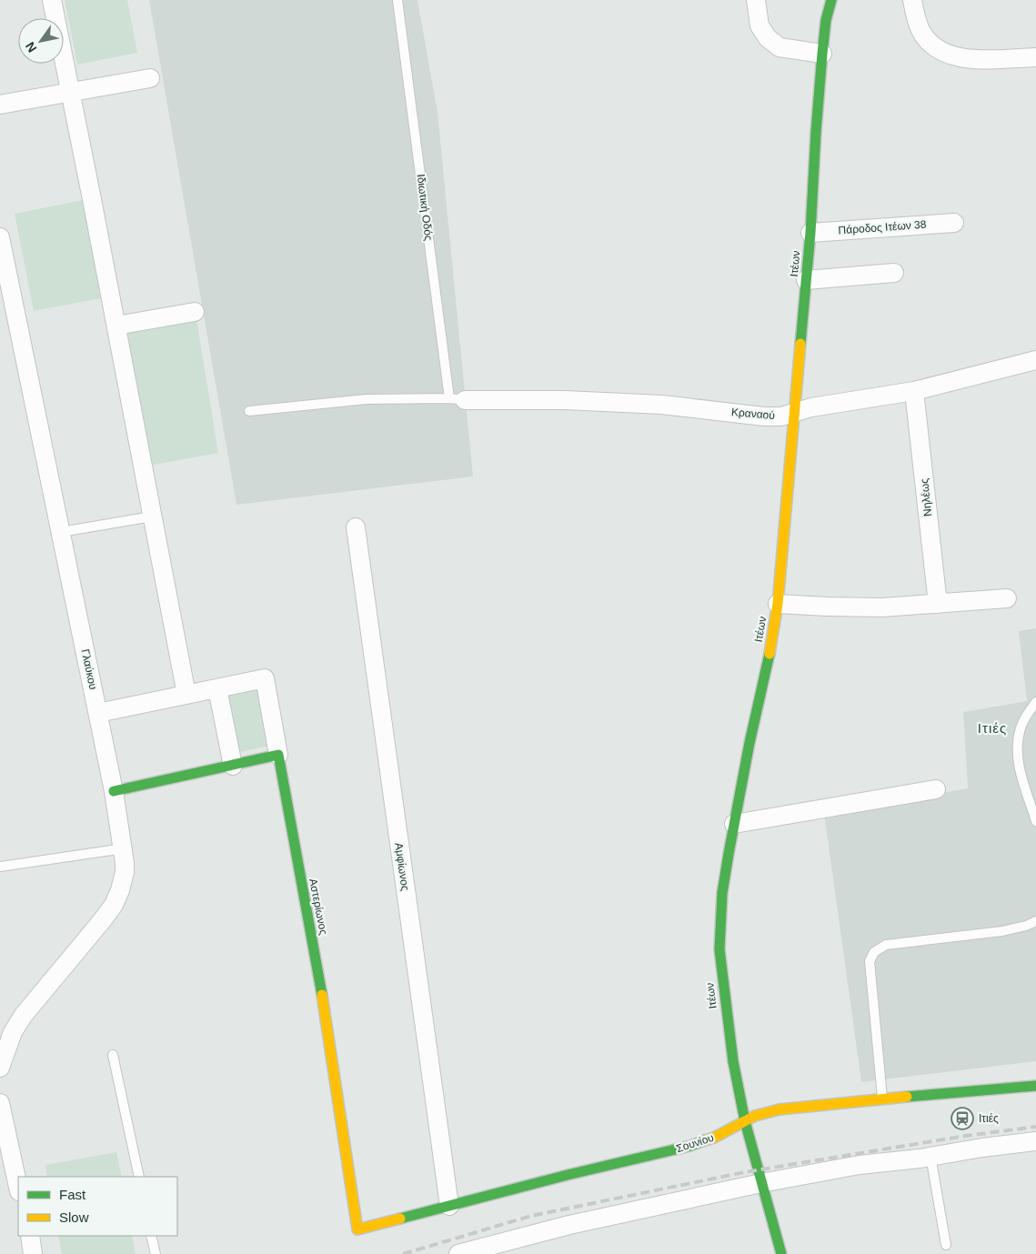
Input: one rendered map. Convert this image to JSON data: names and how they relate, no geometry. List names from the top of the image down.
{
  "streets": {
    "street": [
      "Πάροδος Ιτέων 38",
      "Ιτέων",
      "Κραναού",
      "Νηλέως",
      "Γλαύκου",
      "Αμφίωνος",
      "Αστερίωνος",
      "Σουνίου"
    ],
    "lane": ["Ιδιωτική Οδός"]
  },
  "crossings": [
    ["Ιδιωτική Οδός", "Κραναού"],
    ["Πάροδος Ιτέων 38", "Ιτέων"],
    ["Ιτέων", "Κραναού"],
    ["Ιτέων", "Σουνίου"],
    ["Κραναού", "Νηλέως"],
    ["Αμφίωνος", "Σουνίου"],
    ["Αστερίωνος", "Σουνίου"]
  ],
  "districts": ["Ιτιές"],
  "places": {
    "station": ["Ιτιές"]
  },
  "legend": ["Fast", "Slow"],
  "north": "bottom left"
}
